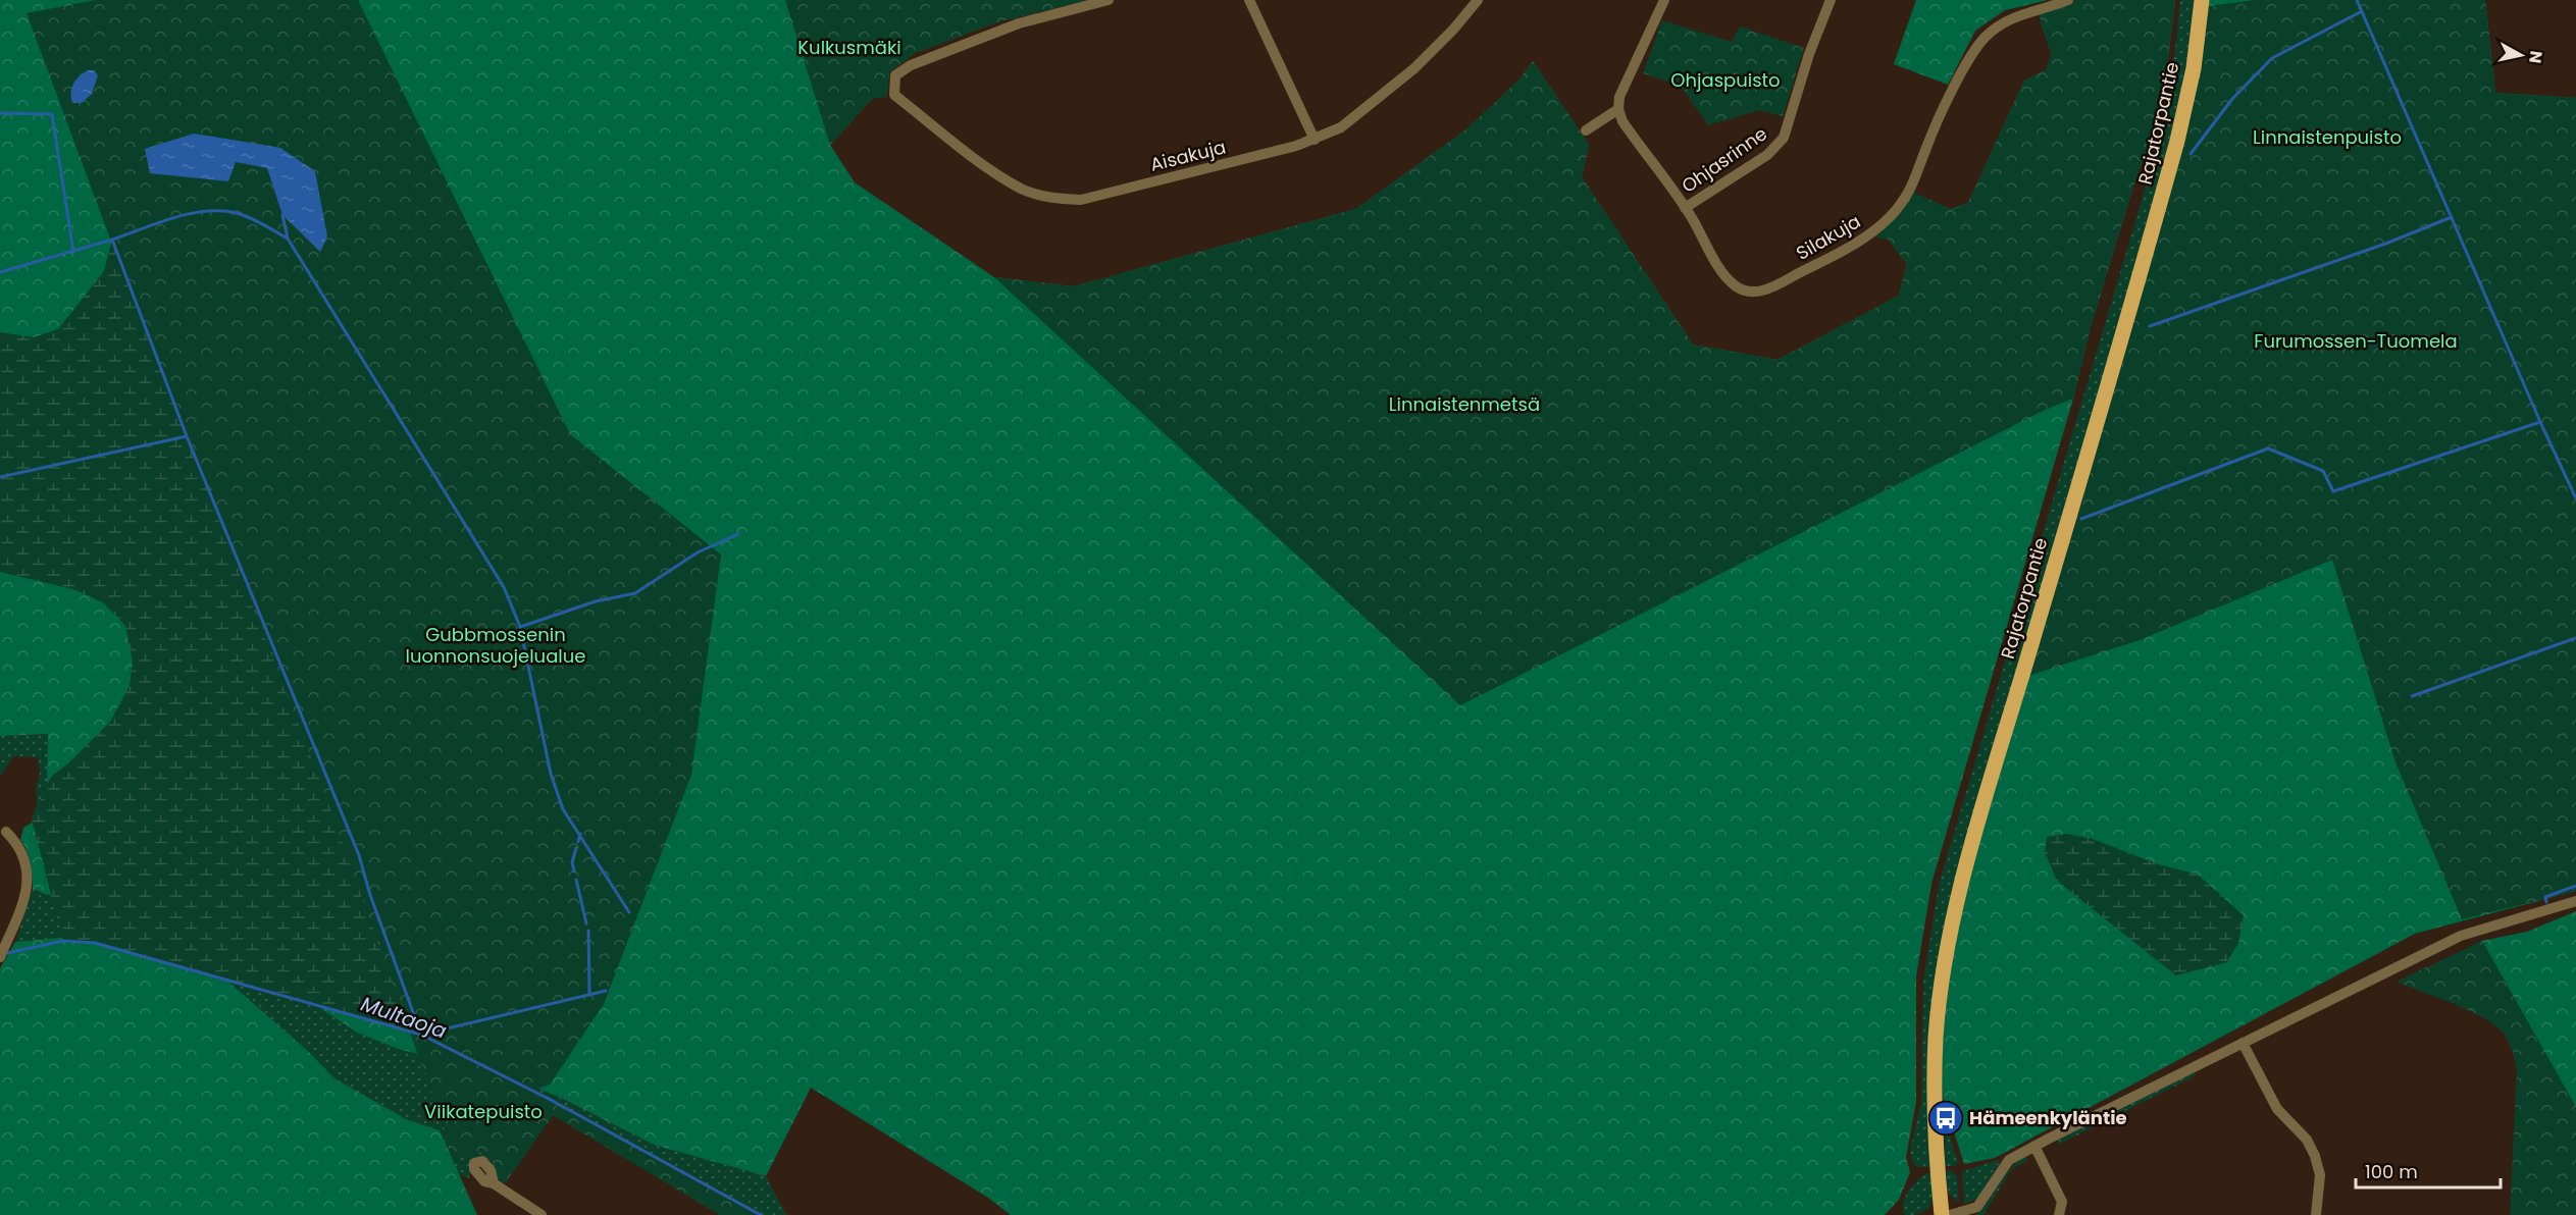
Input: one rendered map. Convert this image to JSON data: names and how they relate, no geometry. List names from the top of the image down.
{
  "streets": {
    "main road": ["Rajatorpantie"],
    "street": ["Aisakuja", "Ohjasrinne", "Silakuja"]
  },
  "crossings": [
    ["Ohjasrinne", "Silakuja"]
  ],
  "water": ["Multaoja"],
  "parks": [
    "Kulkusmäki",
    "Ohjaspuisto",
    "Linnaistenpuisto",
    "Furumossen-Tuomela",
    "Linnaistenmetsä",
    "Gubbmossenin luonnonsuojelualue",
    "Viikatepuisto"
  ],
  "places": {
    "bus stop": ["Hämeenkyläntie"]
  },
  "scale_bar": "100 m",
  "north": "right"
}
